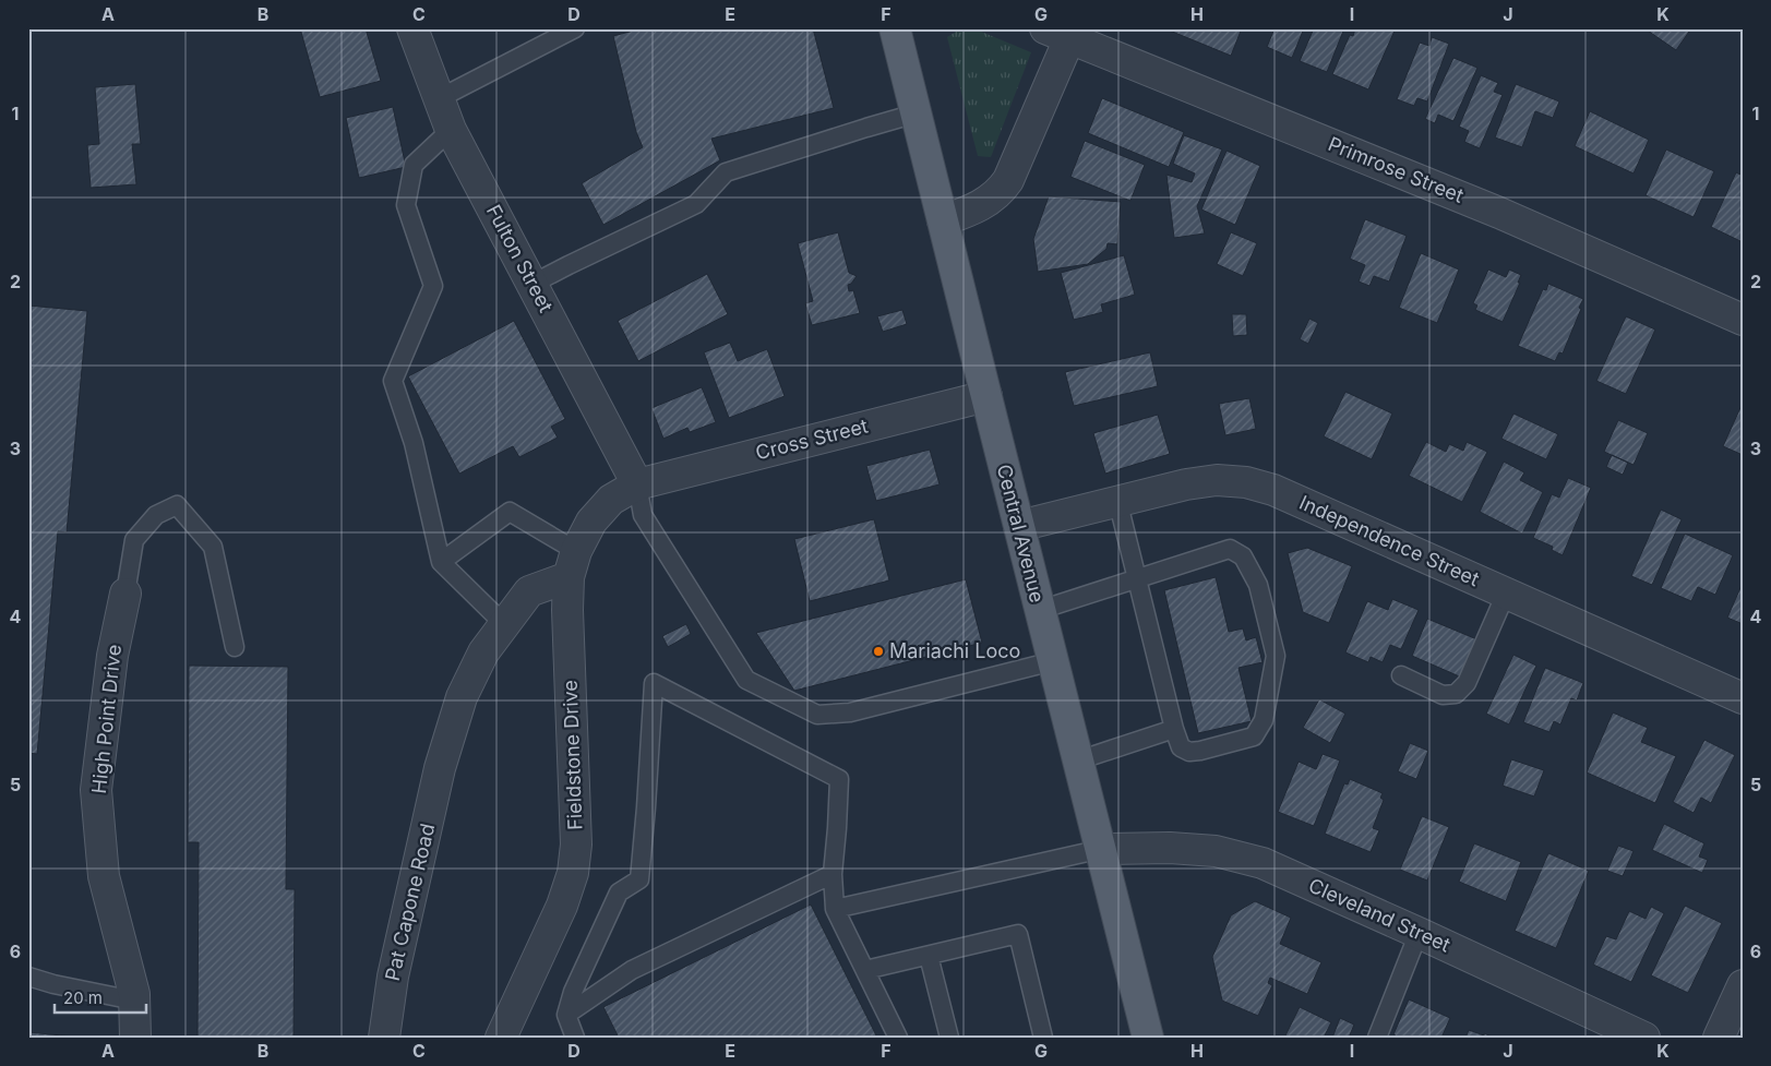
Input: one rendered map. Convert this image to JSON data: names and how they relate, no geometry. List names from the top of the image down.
{
  "streets": {
    "main road": ["Central Avenue"],
    "street": [
      "Primrose Street",
      "Fulton Street",
      "Cross Street",
      "Independence Street",
      "High Point Drive",
      "Fieldstone Drive",
      "Pat Capone Road",
      "Cleveland Street"
    ]
  },
  "crossings": [
    ["Fulton Street", "Cross Street"],
    ["Fulton Street", "Fieldstone Drive"],
    ["Cross Street", "Central Avenue"],
    ["Cross Street", "Fieldstone Drive"],
    ["Central Avenue", "Independence Street"],
    ["Central Avenue", "Cleveland Street"]
  ],
  "places": ["Mariachi Loco"],
  "scale_bar": "20 m",
  "grid": {
    "columns": [
      "A",
      "B",
      "C",
      "D",
      "E",
      "F",
      "G",
      "H",
      "I",
      "J",
      "K"
    ],
    "rows": [
      "1",
      "2",
      "3",
      "4",
      "5",
      "6"
    ]
  }
}
